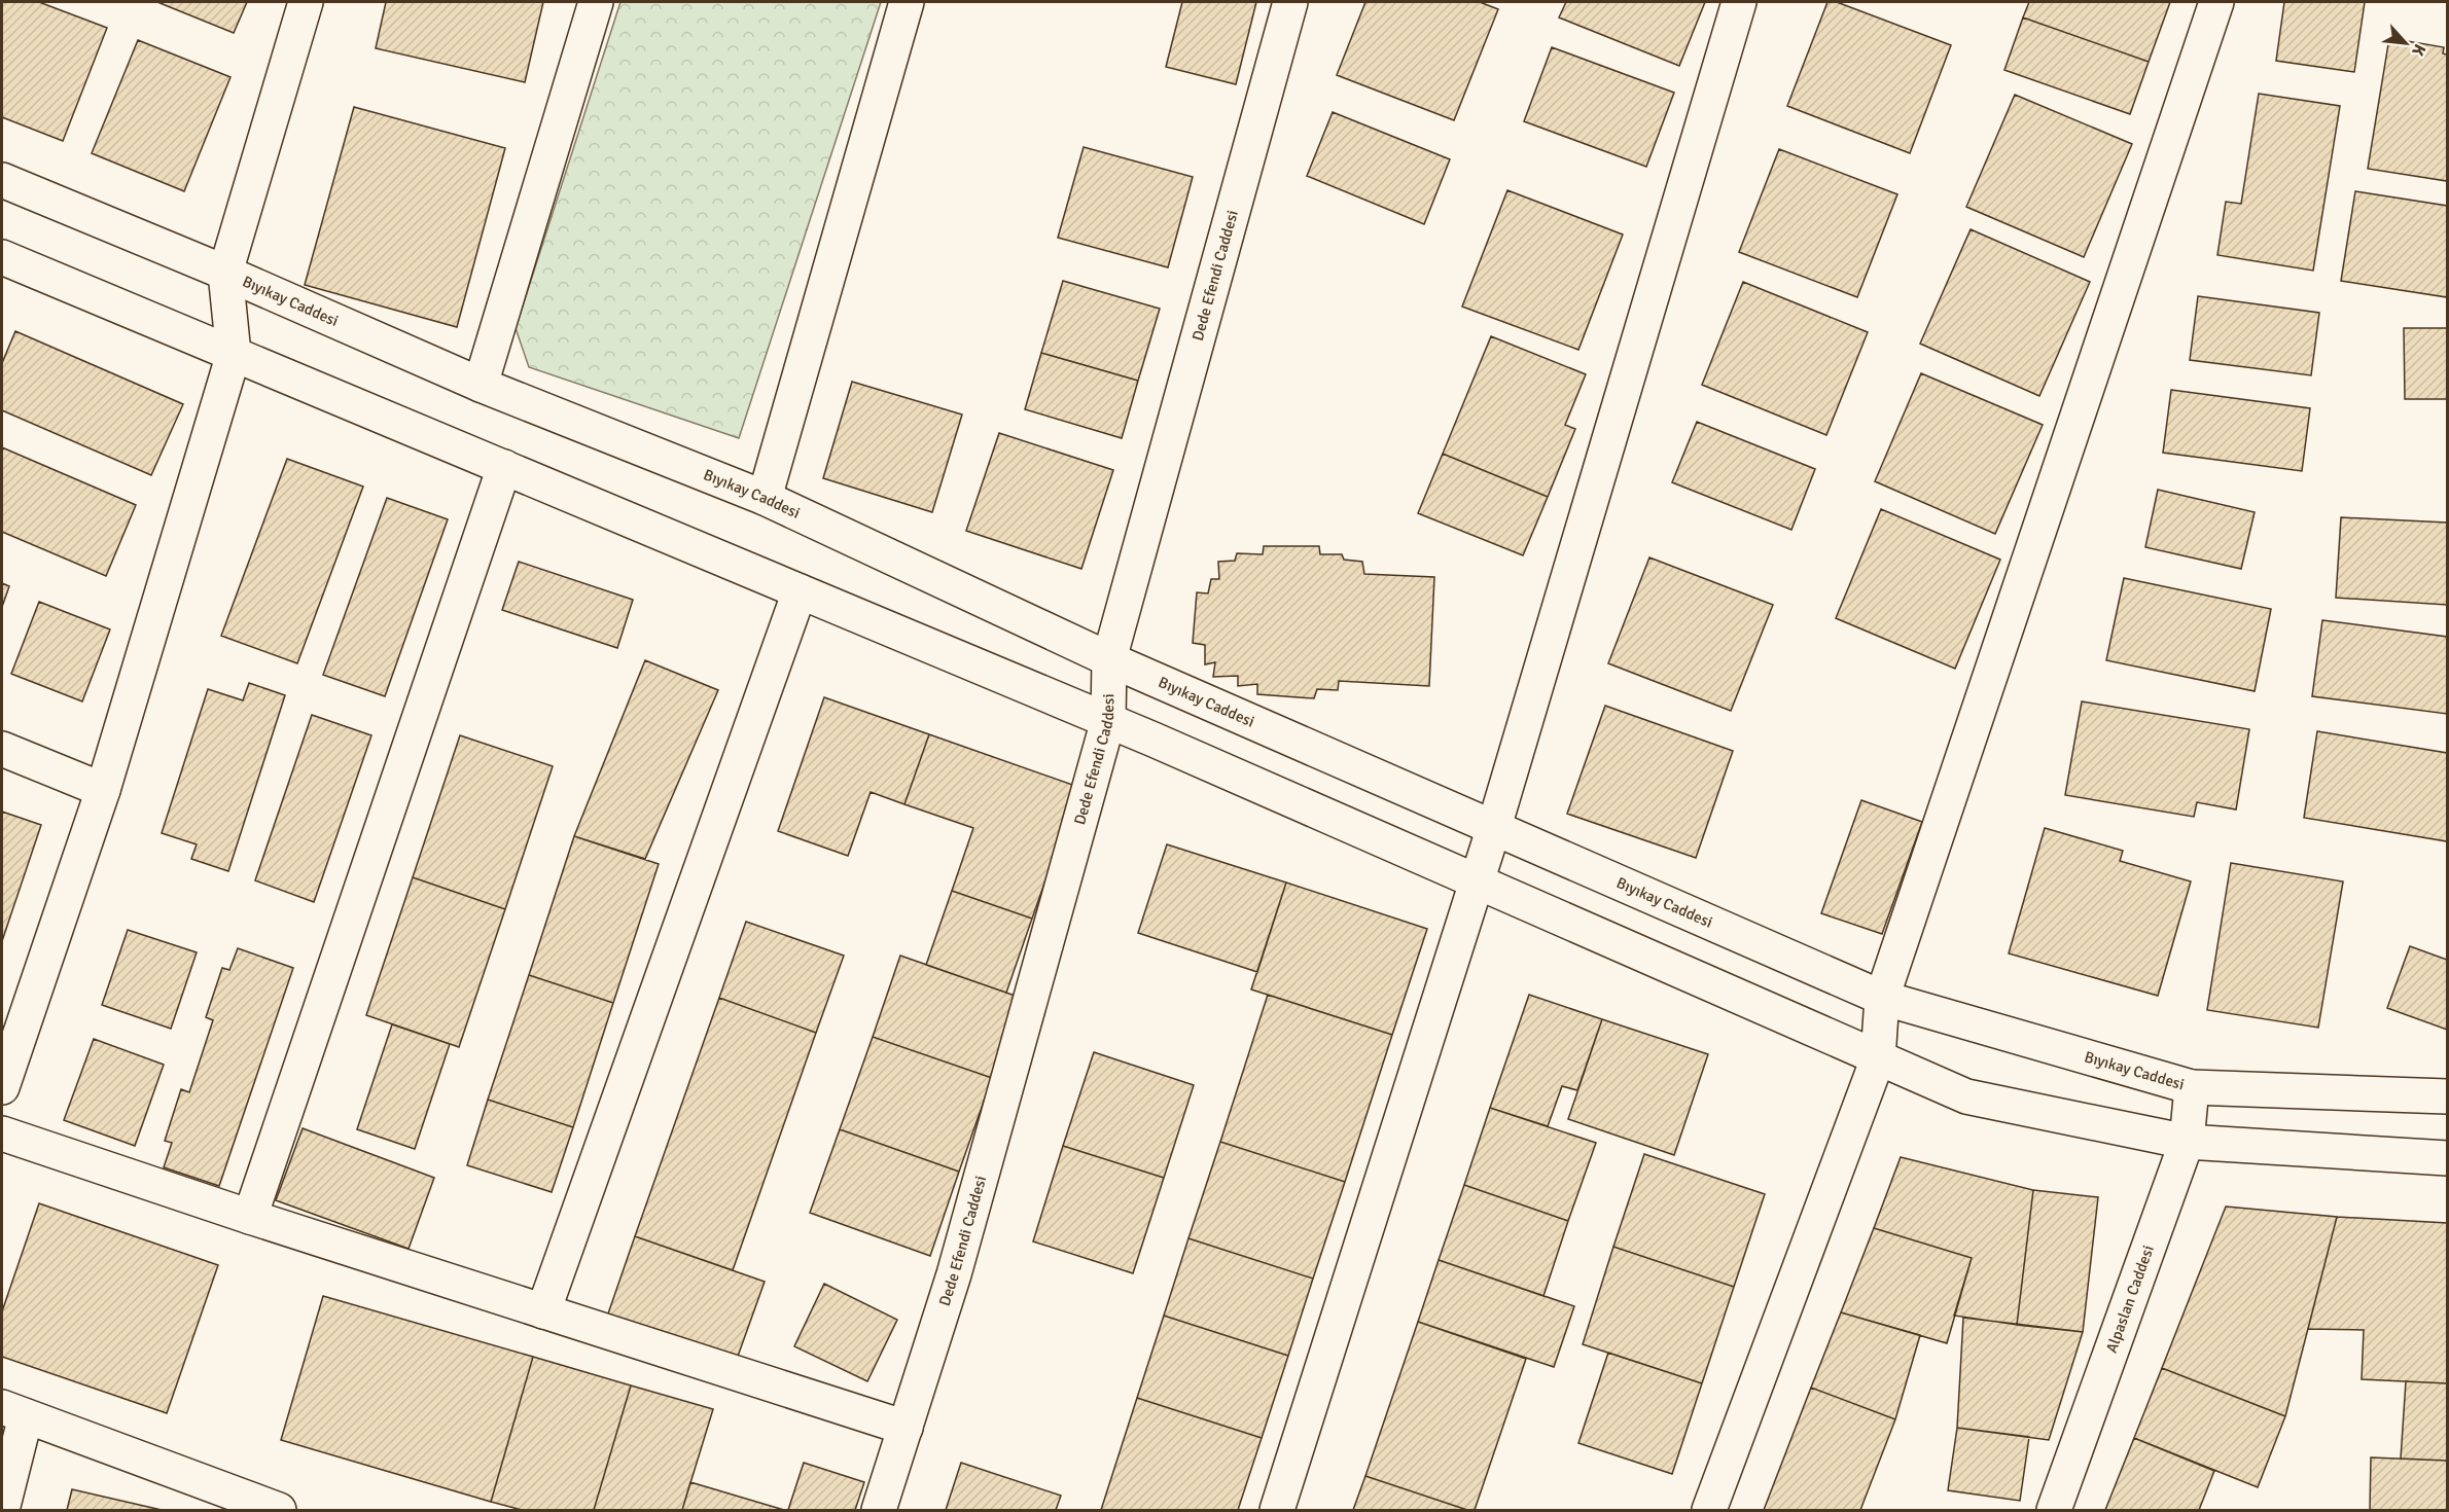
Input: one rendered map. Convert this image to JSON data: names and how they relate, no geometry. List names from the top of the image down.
{
  "streets": {
    "street": ["Dede Efendi Caddesi", "Bıyıkay Caddesi", "Alpaslan Caddesi"]
  },
  "crossings": [
    ["Dede Efendi Caddesi", "Bıyıkay Caddesi"],
    ["Bıyıkay Caddesi", "Alpaslan Caddesi"]
  ],
  "north": "bottom right"
}
